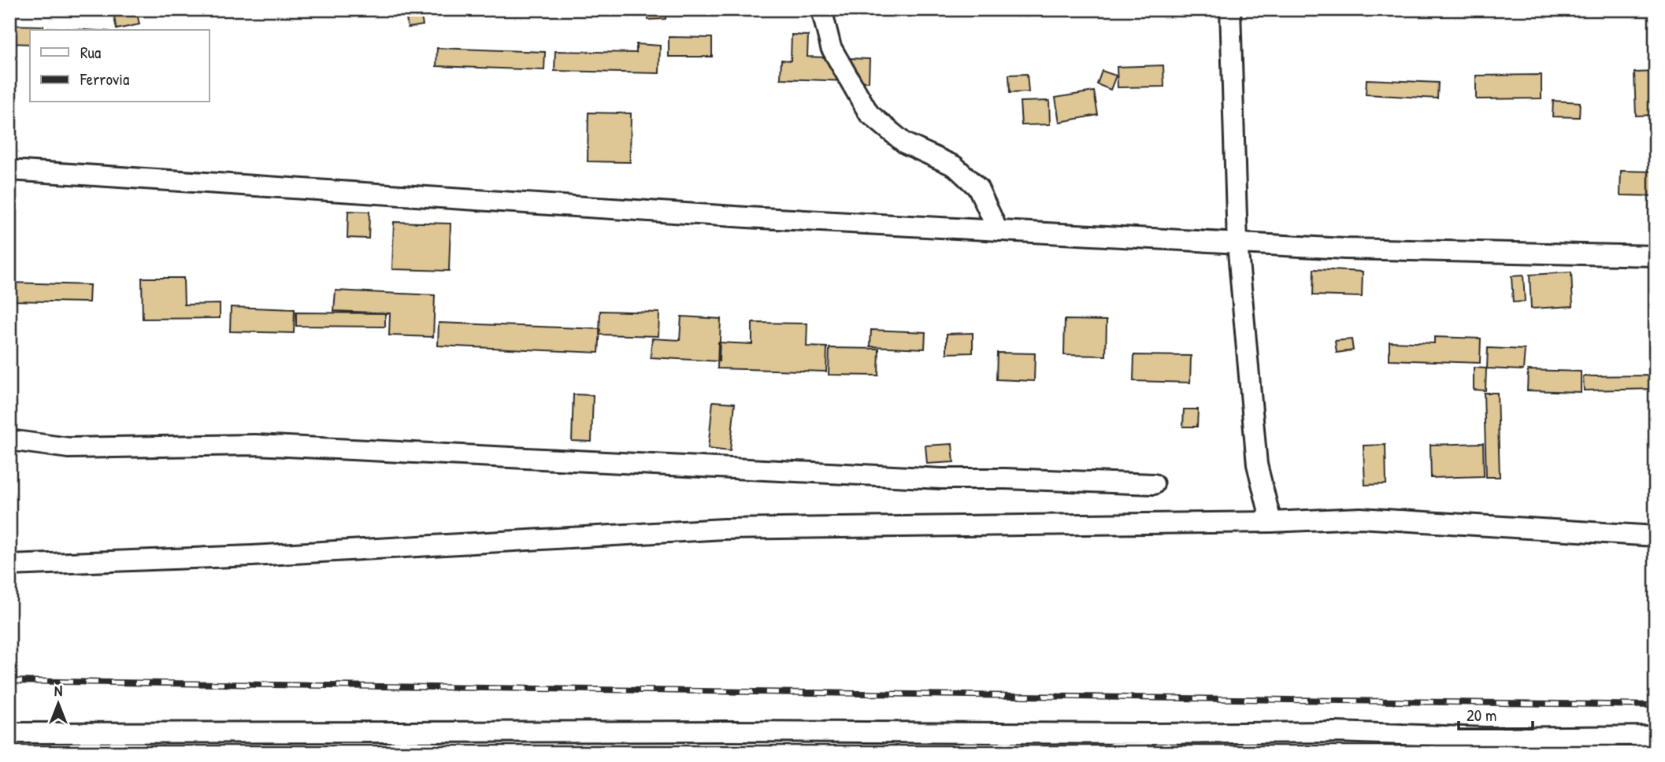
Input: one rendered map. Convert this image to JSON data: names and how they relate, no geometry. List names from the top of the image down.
{
  "legend": ["Rua", "Ferrovia"],
  "scale_bar": "20 m",
  "north": "top"
}
